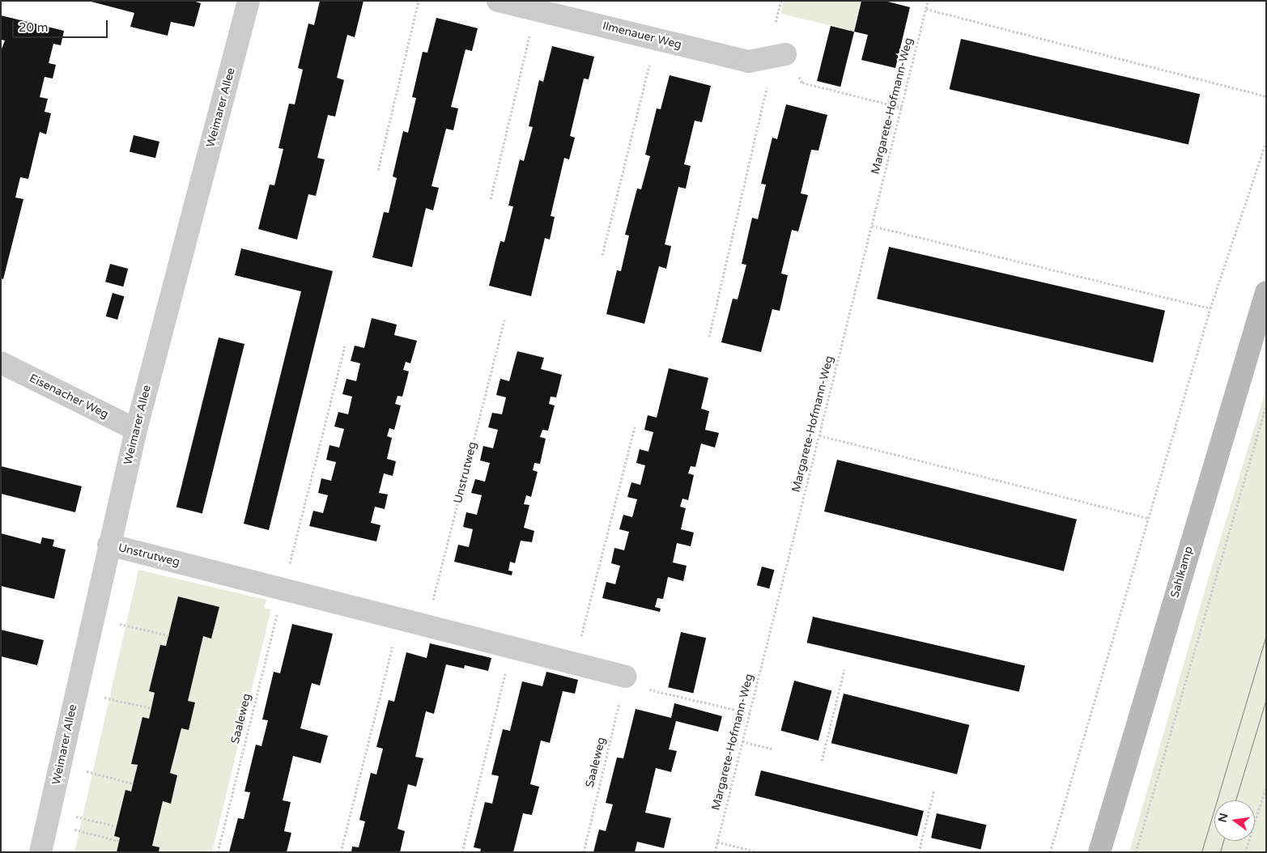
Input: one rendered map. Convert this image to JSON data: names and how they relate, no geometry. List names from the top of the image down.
{
  "streets": {
    "street": [
      "Ilmenauer Weg",
      "Weimarer Allee",
      "Eisenacher Weg",
      "Unstrutweg",
      "Sahlkamp"
    ],
    "path": ["Margarete-Hofmann-Weg", "Saaleweg"]
  },
  "crossings": [
    ["Weimarer Allee", "Eisenacher Weg"],
    ["Weimarer Allee", "Unstrutweg"],
    ["Unstrutweg", "Saaleweg"]
  ],
  "scale_bar": "20 m",
  "north": "left"
}
